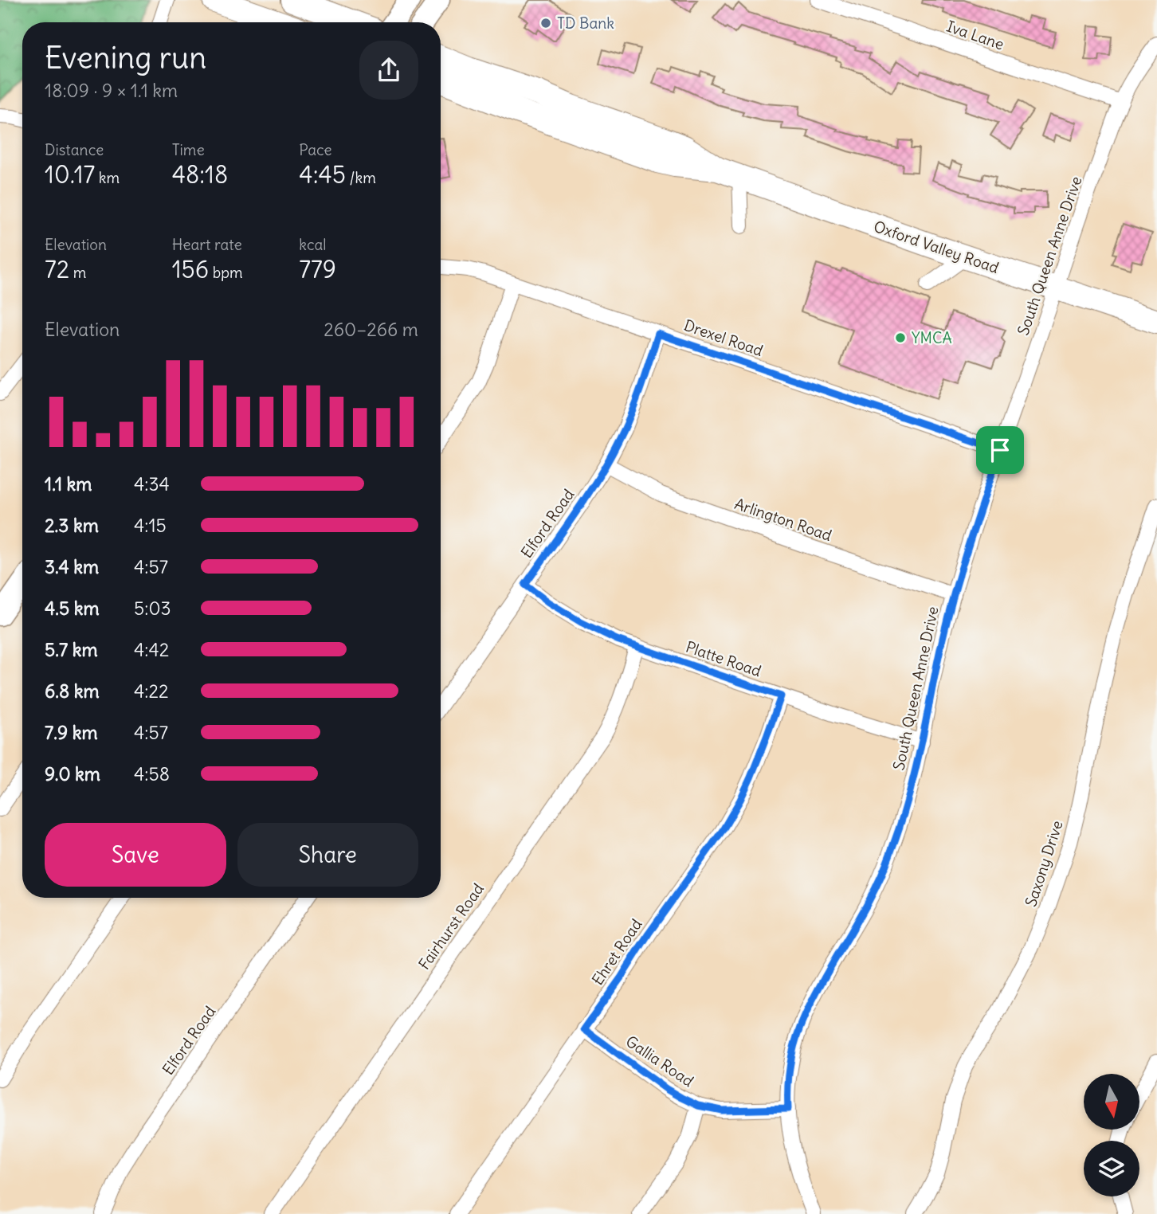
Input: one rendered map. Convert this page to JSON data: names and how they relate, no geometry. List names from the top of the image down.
{
  "streets": {
    "main road": ["Oxford Valley Road"],
    "street": [
      "Iva Lane",
      "South Queen Anne Drive",
      "Drexel Road",
      "Arlington Road",
      "Elford Road",
      "Platte Road",
      "Saxony Drive",
      "Fairhurst Road",
      "Ehret Road",
      "Gallia Road"
    ]
  },
  "crossings": [
    ["Iva Lane", "South Queen Anne Drive"],
    ["Oxford Valley Road", "South Queen Anne Drive"],
    ["South Queen Anne Drive", "Drexel Road"],
    ["South Queen Anne Drive", "Arlington Road"],
    ["South Queen Anne Drive", "Platte Road"],
    ["South Queen Anne Drive", "Gallia Road"],
    ["Drexel Road", "Elford Road"],
    ["Arlington Road", "Elford Road"],
    ["Elford Road", "Platte Road"],
    ["Platte Road", "Fairhurst Road"],
    ["Platte Road", "Ehret Road"],
    ["Ehret Road", "Gallia Road"]
  ],
  "places": ["TD Bank", "YMCA"],
  "north": "bottom",
  "page": {
    "heading": ["Evening run", "18:09 · 9 × 1.1 km"],
    "stats": [
      ["Distance", "10.17 km"],
      ["Time", "48:18"],
      ["Pace", "4:45 /km"],
      ["Elevation", "72 m"],
      ["Heart rate", "156 bpm"],
      ["kcal", "779"]
    ],
    "chart": ["Elevation", "260–266 m"],
    "list": [
      {
        "name": "1.1 km",
        "note": "4:34"
      },
      {
        "name": "2.3 km",
        "note": "4:15"
      },
      {
        "name": "3.4 km",
        "note": "4:57"
      },
      {
        "name": "4.5 km",
        "note": "5:03"
      },
      {
        "name": "5.7 km",
        "note": "4:42"
      },
      {
        "name": "6.8 km",
        "note": "4:22"
      },
      {
        "name": "7.9 km",
        "note": "4:57"
      },
      {
        "name": "9.0 km",
        "note": "4:58"
      }
    ],
    "buttons": ["Save", "Share"]
  }
}
